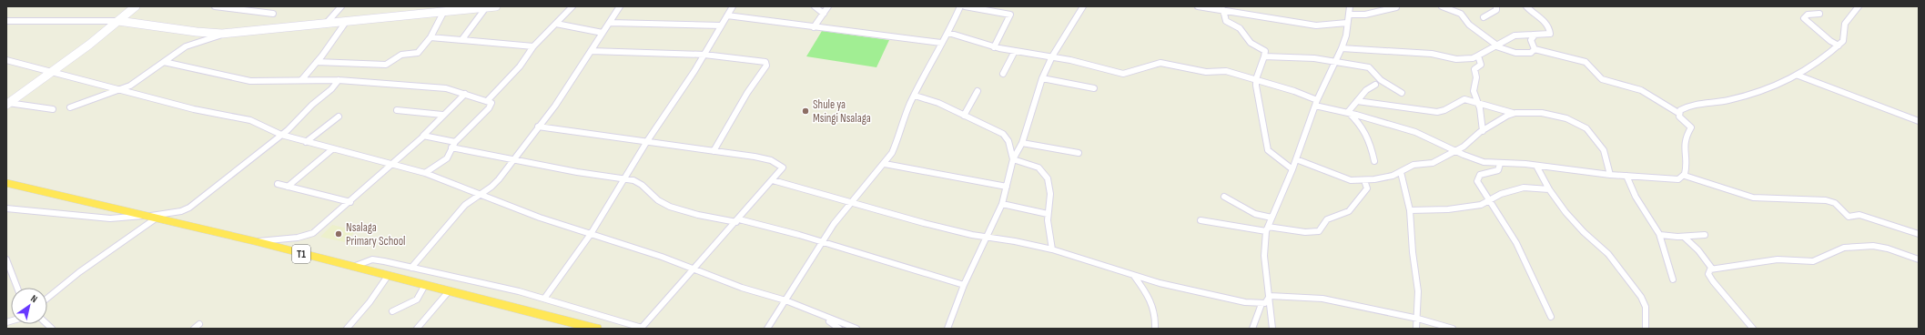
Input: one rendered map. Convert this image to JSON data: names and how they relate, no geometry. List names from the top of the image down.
{
  "streets": {
    "highway": ["T1"]
  },
  "places": ["Shule ya Msingi Nsalaga", "Nsalaga Primary School"],
  "north": "top right"
}
